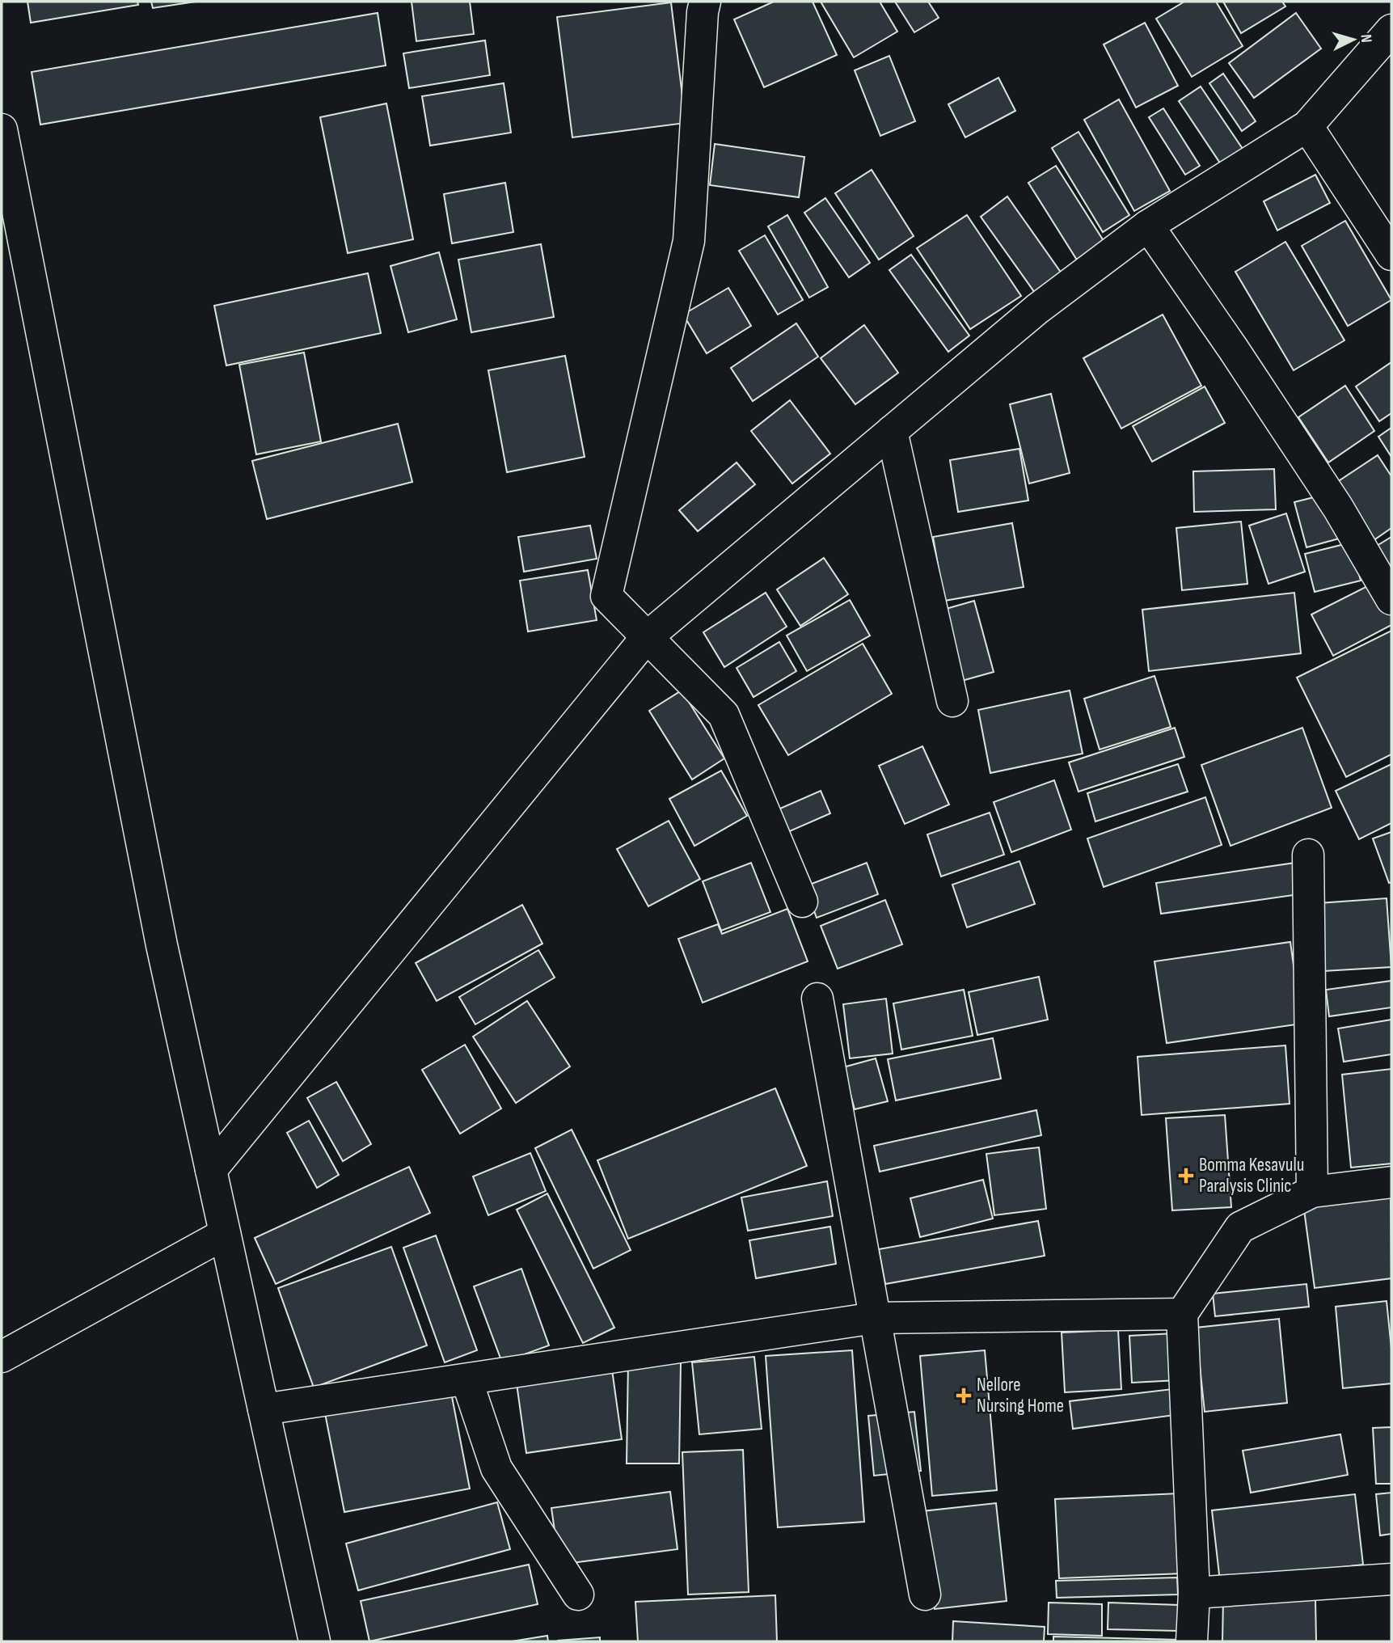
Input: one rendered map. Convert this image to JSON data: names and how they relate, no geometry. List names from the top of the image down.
{
  "places": {
    "health": ["Bomma Kesavulu Paralysis Clinic", "Nellore Nursing Home"]
  },
  "north": "right"
}
